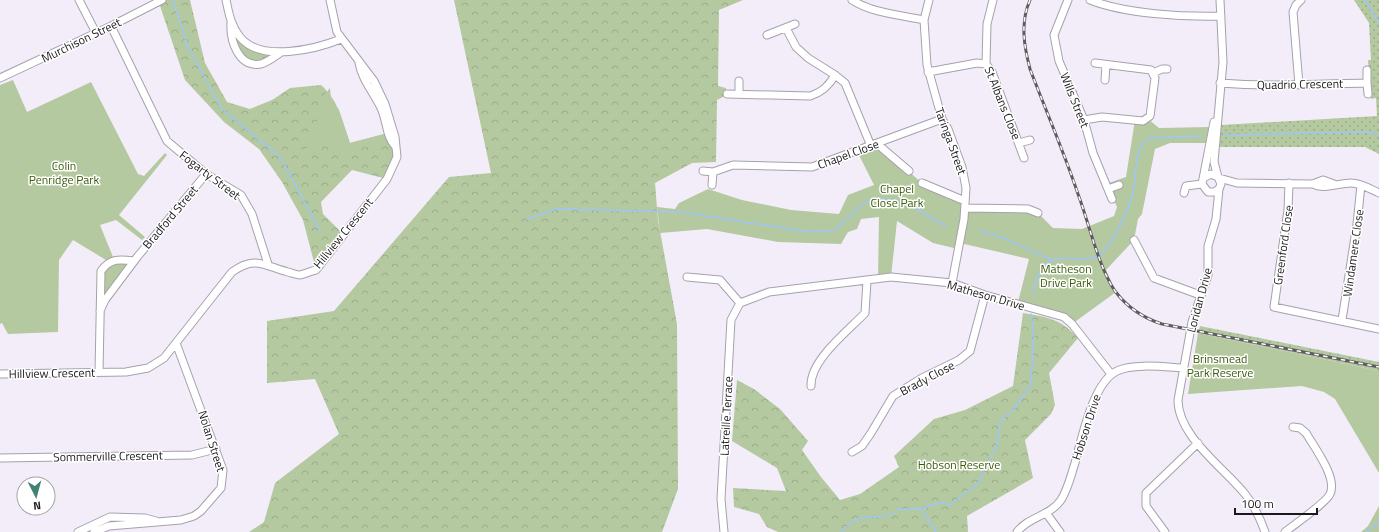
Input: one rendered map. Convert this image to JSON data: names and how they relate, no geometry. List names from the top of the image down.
{
  "streets": {
    "street": [
      "Murchison Street",
      "Quadrio Crescent",
      "Wills Street",
      "St Albans Close",
      "Taringa Street",
      "Chapel Close",
      "Fogarty Street",
      "Bradford Street",
      "Hillview Crescent",
      "Greenford Close",
      "Windamere Close",
      "Matheson Drive",
      "Loridan Drive",
      "Brady Close",
      "Latreille Terrace",
      "Hobson Drive",
      "Nolan Street",
      "Sommerville Crescent"
    ]
  },
  "crossings": [
    ["Murchison Street", "Fogarty Street"],
    ["Taringa Street", "Chapel Close"],
    ["Taringa Street", "Matheson Drive"],
    ["Fogarty Street", "Bradford Street"],
    ["Fogarty Street", "Hillview Crescent"],
    ["Bradford Street", "Hillview Crescent"],
    ["Hillview Crescent", "Nolan Street"],
    ["Greenford Close", "Windamere Close"],
    ["Matheson Drive", "Brady Close"],
    ["Matheson Drive", "Latreille Terrace"],
    ["Matheson Drive", "Hobson Drive"],
    ["Nolan Street", "Sommerville Crescent"]
  ],
  "parks": [
    "Colin Penridge Park",
    "Chapel Close Park",
    "Matheson Drive Park",
    "Brinsmead Park Reserve",
    "Hobson Reserve"
  ],
  "scale_bar": "100 m",
  "north": "bottom"
}
